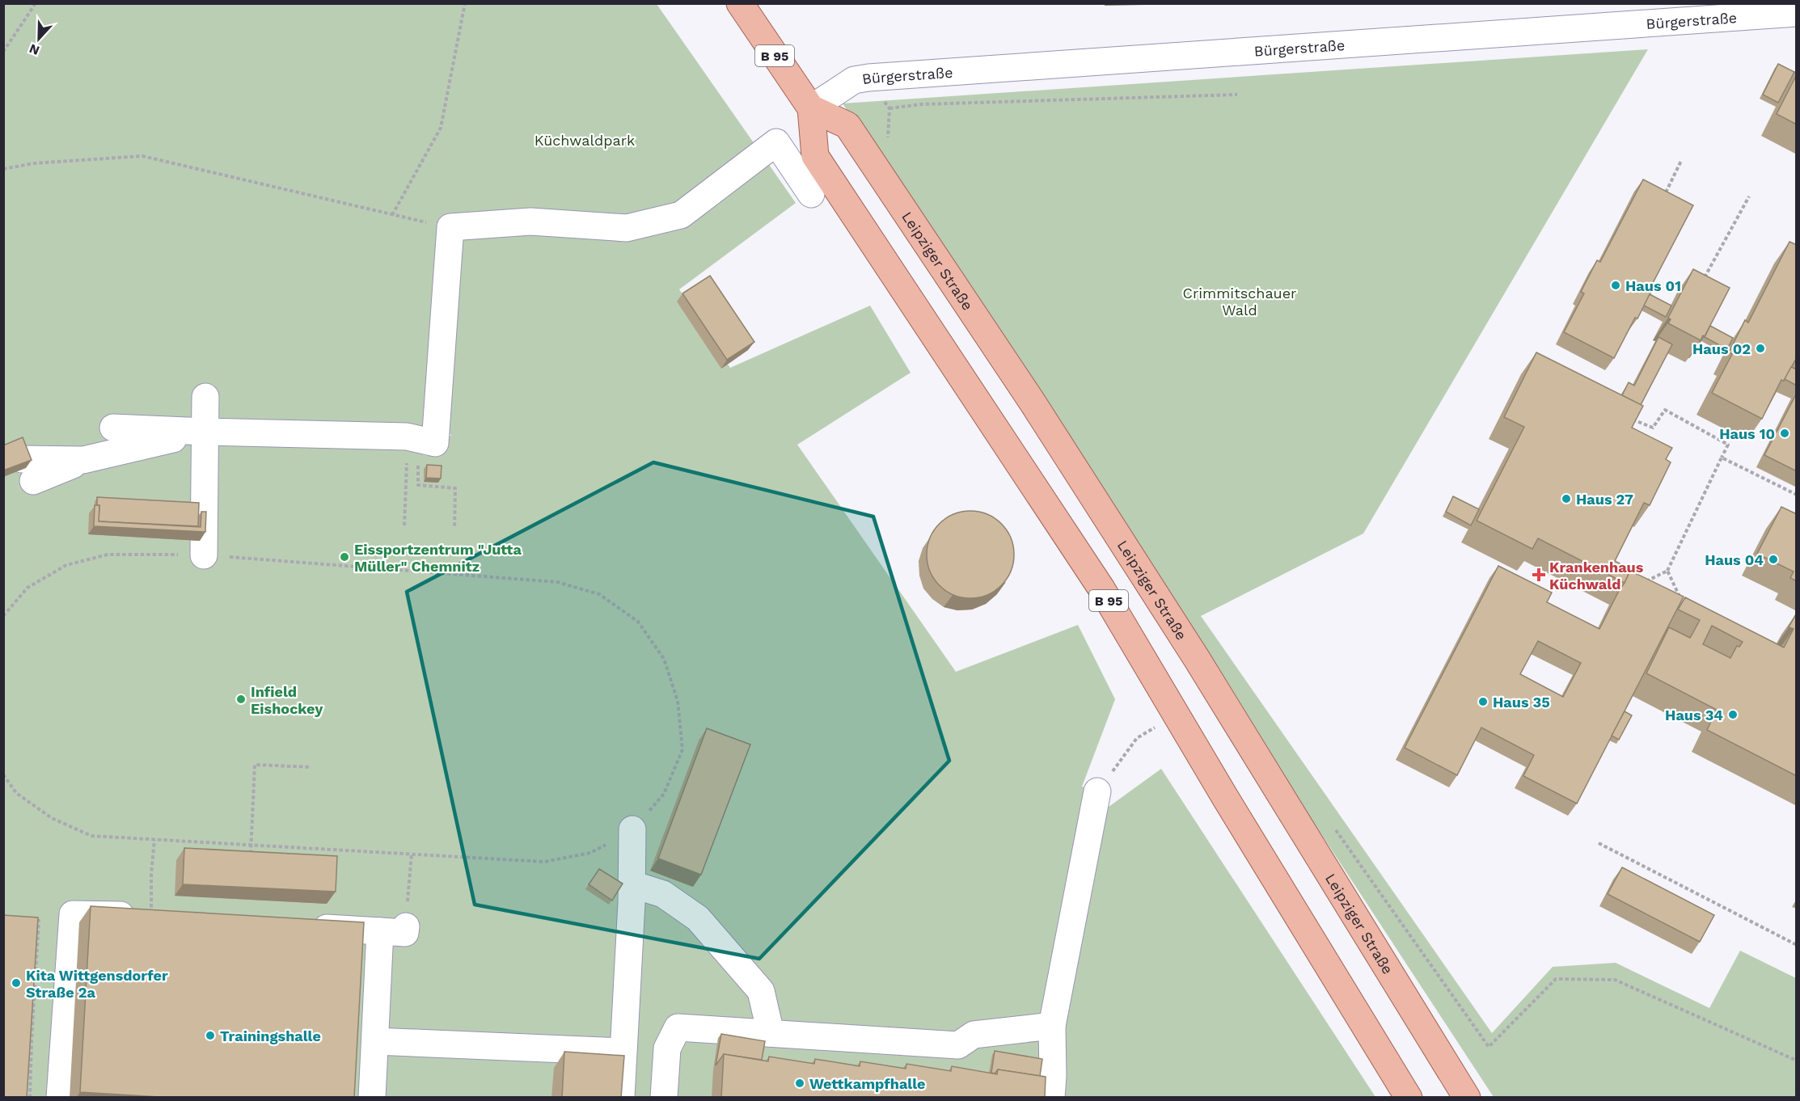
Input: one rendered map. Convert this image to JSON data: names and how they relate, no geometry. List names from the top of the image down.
{
  "streets": {
    "main road": ["B 95", "Leipziger Straße"],
    "street": ["Bürgerstraße"]
  },
  "crossings": [
    ["Bürgerstraße", "B 95"],
    ["Bürgerstraße", "Leipziger Straße"],
    ["B 95", "Leipziger Straße"]
  ],
  "parks": ["Küchwaldpark", "Crimmitschauer Wald"],
  "places": {
    "other": [
      "Haus 01",
      "Haus 02",
      "Haus 10",
      "Haus 27",
      "Eissportzentrum \"Jutta Müller\" Chemnitz",
      "Haus 04",
      "Infield Eishockey",
      "Haus 35",
      "Haus 34",
      "Kita Wittgensdorfer Straße 2a",
      "Trainingshalle",
      "Wettkampfhalle"
    ],
    "health": ["Krankenhaus Küchwald"]
  },
  "north": "bottom"
}
